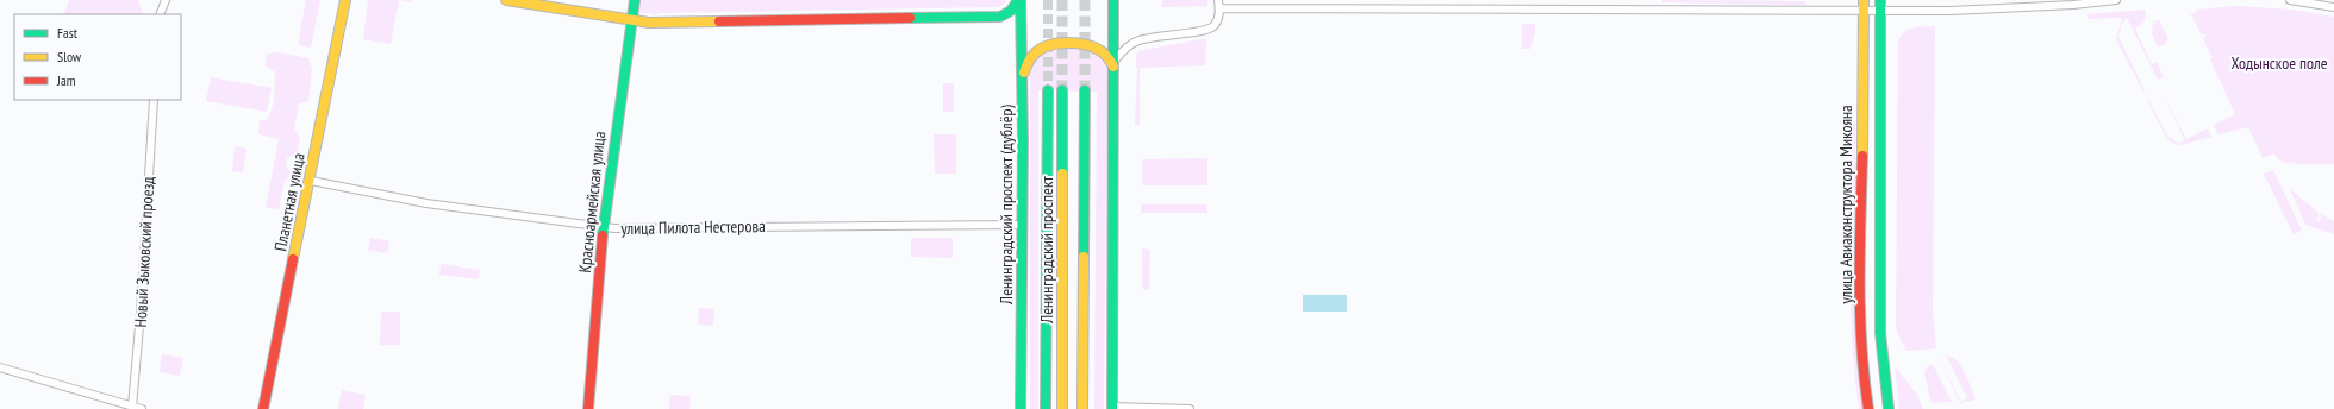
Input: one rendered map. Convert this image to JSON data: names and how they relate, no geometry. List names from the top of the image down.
{
  "streets": {
    "street": [
      "Планетная улица",
      "Красноармейская улица",
      "Ленинградский проспект (дублёр)",
      "улица Авиаконструктора Микояна",
      "улица Пилота Нестерова",
      "Ленинградский проспект",
      "Новый Зыковский проезд"
    ]
  },
  "crossings": [
    ["Планетная улица", "улица Пилота Нестерова"],
    ["Красноармейская улица", "улица Пилота Нестерова"],
    ["Ленинградский проспект (дублёр)", "улица Пилота Нестерова"]
  ],
  "parks": ["Ходынское поле"],
  "legend": ["Fast", "Slow", "Jam"]
}
